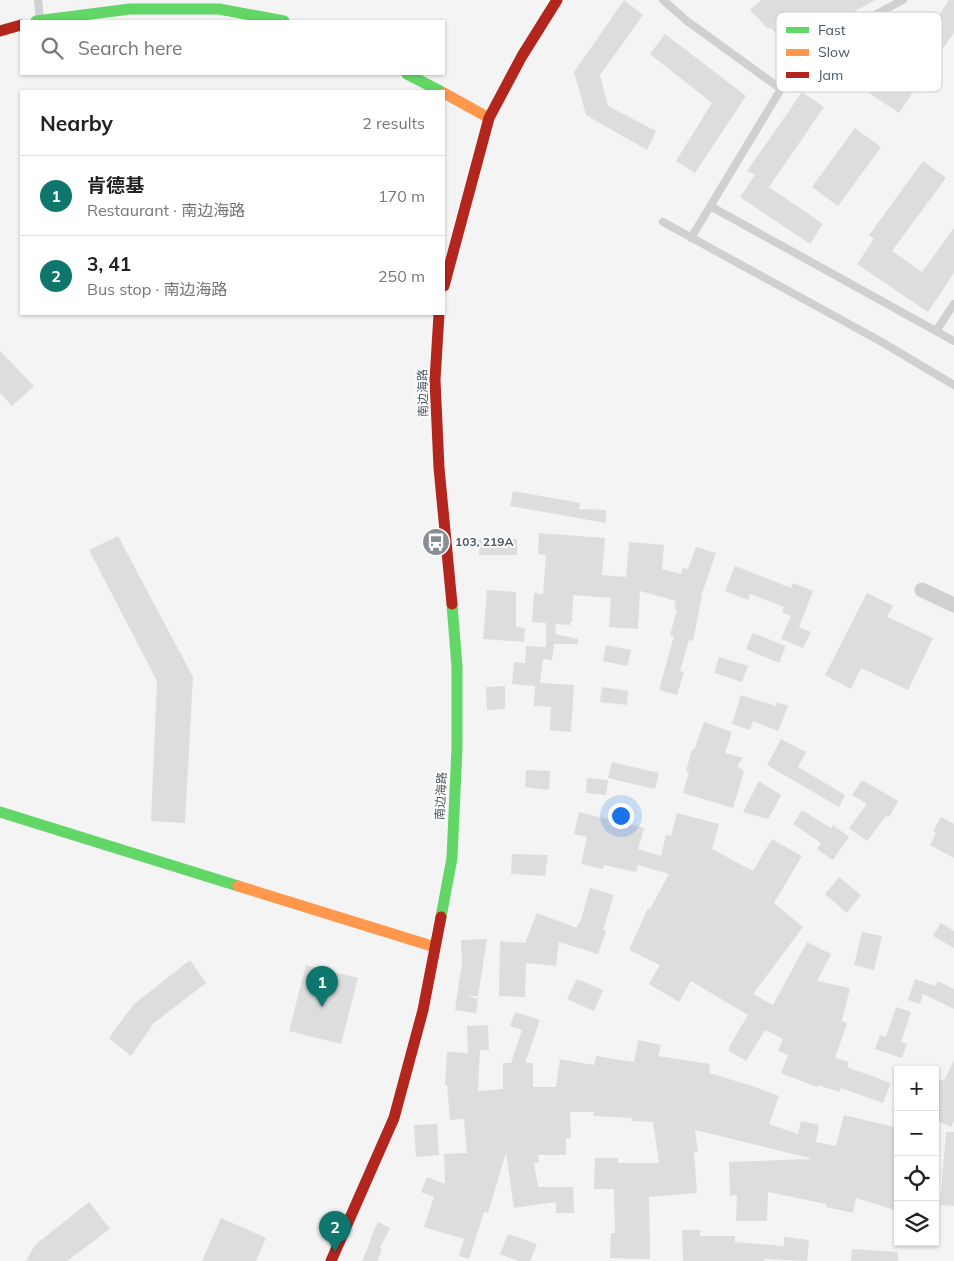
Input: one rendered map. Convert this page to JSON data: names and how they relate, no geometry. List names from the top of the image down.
{
  "streets": {
    "main road": ["南边海路"]
  },
  "places": {
    "bus stop": ["103, 219A"]
  },
  "legend": ["Fast", "Slow", "Jam"],
  "page": {
    "search": "Search here",
    "heading": ["Nearby", "2 results"],
    "list": [
      {
        "mark": "1",
        "name": "肯德基",
        "note": "Restaurant · 南边海路",
        "value": "170 m"
      },
      {
        "mark": "2",
        "name": "3, 41",
        "note": "Bus stop · 南边海路",
        "value": "250 m"
      }
    ],
    "pins": ["1", "2"],
    "map_buttons": ["+", "−"]
  }
}
